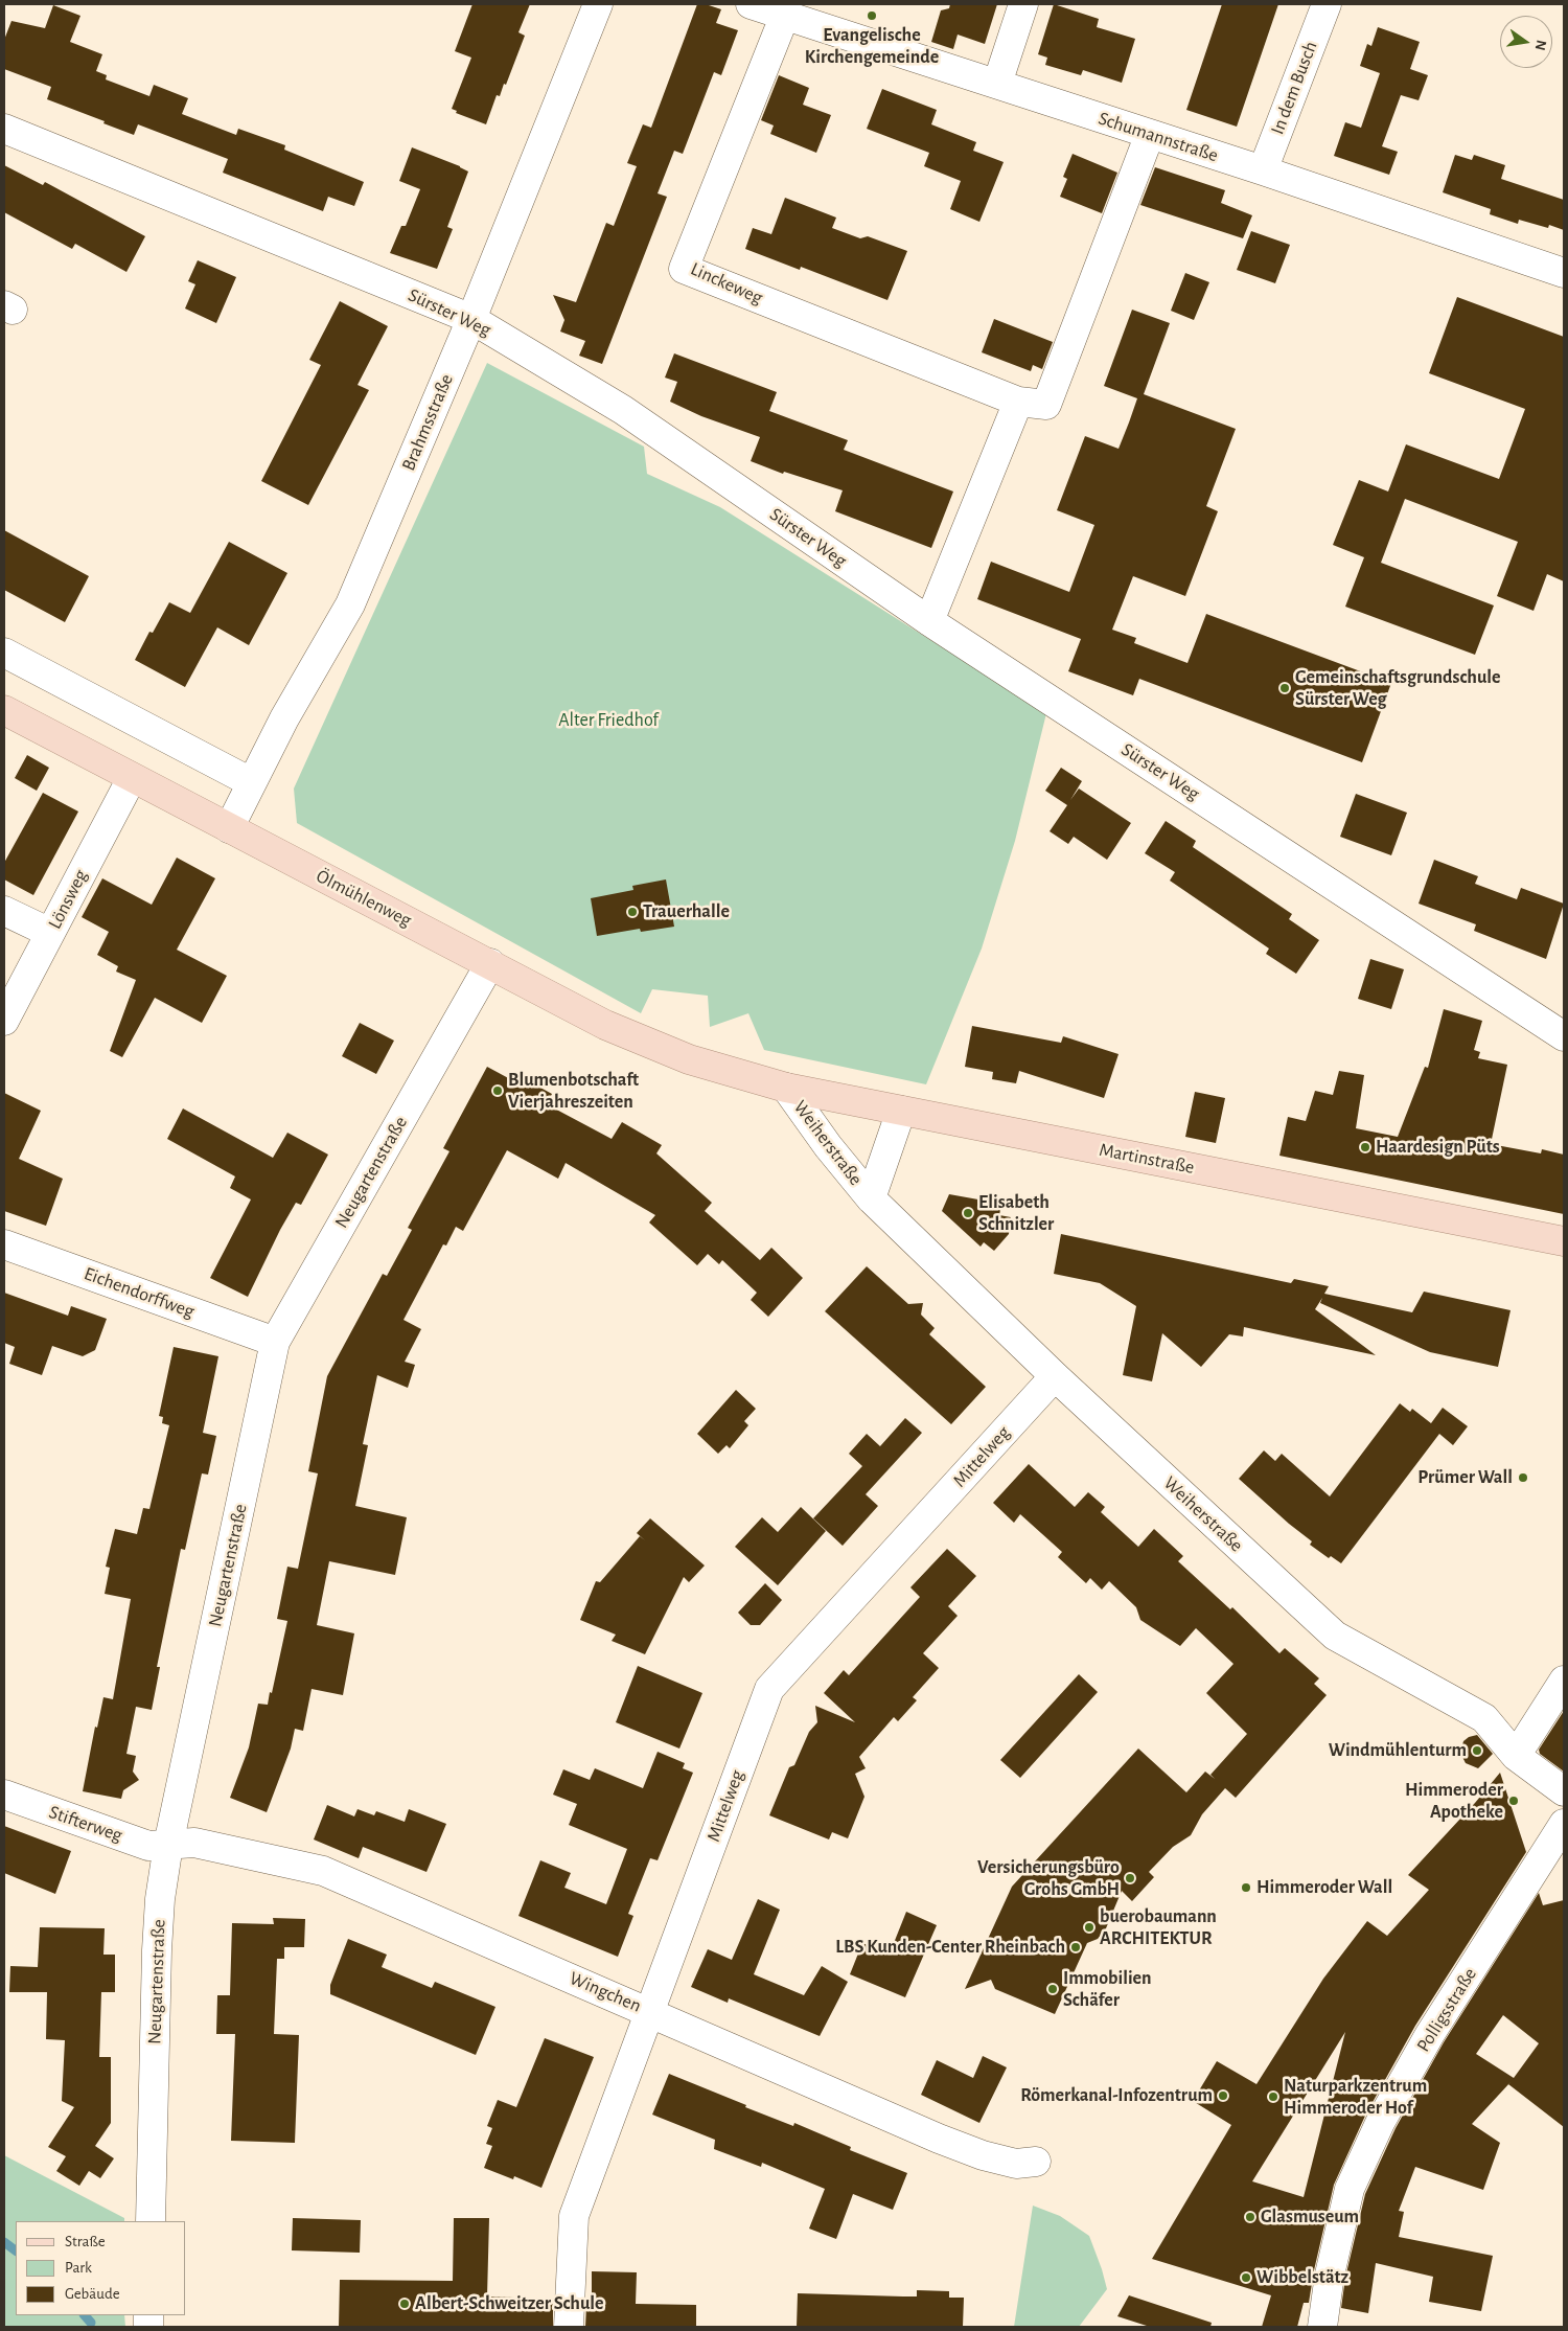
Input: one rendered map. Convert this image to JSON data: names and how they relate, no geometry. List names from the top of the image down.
{
  "streets": {
    "main road": ["Ölmühlenweg", "Martinstraße"],
    "street": [
      "In dem Busch",
      "Schumannstraße",
      "Linckeweg",
      "Sürster Weg",
      "Brahmsstraße",
      "Lönsweg",
      "Weiherstraße",
      "Neugartenstraße",
      "Eichendorffweg",
      "Mittelweg",
      "Stifterweg",
      "Wingchen",
      "Polligsstraße"
    ]
  },
  "crossings": [
    ["In dem Busch", "Schumannstraße"],
    ["Schumannstraße", "Linckeweg"],
    ["Sürster Weg", "Brahmsstraße"],
    ["Brahmsstraße", "Ölmühlenweg"],
    ["Ölmühlenweg", "Lönsweg"],
    ["Ölmühlenweg", "Martinstraße"],
    ["Ölmühlenweg", "Neugartenstraße"],
    ["Weiherstraße", "Martinstraße"],
    ["Weiherstraße", "Mittelweg"],
    ["Neugartenstraße", "Eichendorffweg"],
    ["Neugartenstraße", "Stifterweg"],
    ["Neugartenstraße", "Wingchen"],
    ["Mittelweg", "Wingchen"],
    ["Stifterweg", "Wingchen"]
  ],
  "parks": ["Alter Friedhof"],
  "places": [
    "Evangelische Kirchengemeinde",
    "Gemeinschaftsgrundschule Sürster Weg",
    "Trauerhalle",
    "Blumenbotschaft Vierjahreszeiten",
    "Haardesign Püts",
    "Elisabeth Schnitzler",
    "Prümer Wall",
    "Windmühlenturm",
    "Himmeroder Apotheke",
    "Versicherungsbüro Grohs GmbH",
    "Himmeroder Wall",
    "buerobaumann ARCHITEKTUR",
    "LBS Kunden-Center Rheinbach",
    "Immobilien Schäfer",
    "Römerkanal-Infozentrum",
    "Naturparkzentrum Himmeroder Hof",
    "Glasmuseum",
    "Wibbelstätz",
    "Albert-Schweitzer Schule"
  ],
  "legend": ["Straße", "Park", "Gebäude"],
  "north": "right"
}
